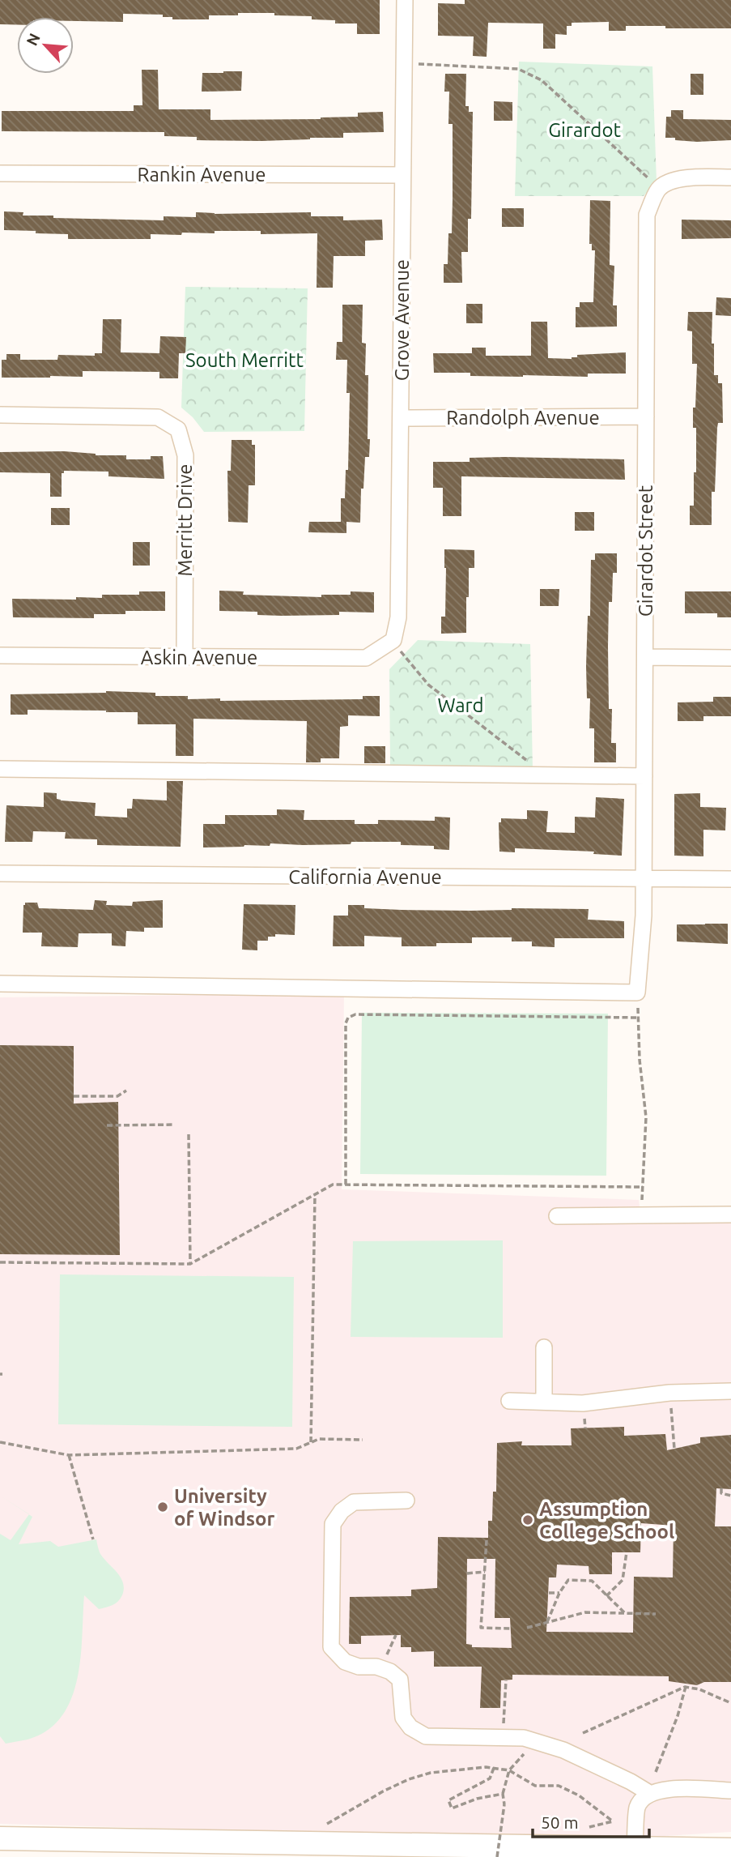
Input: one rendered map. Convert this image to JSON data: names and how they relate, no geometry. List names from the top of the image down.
{
  "streets": {
    "street": [
      "Rankin Avenue",
      "Grove Avenue",
      "Randolph Avenue",
      "Merritt Drive",
      "Girardot Street",
      "Askin Avenue",
      "California Avenue"
    ]
  },
  "crossings": [
    ["Rankin Avenue", "Grove Avenue"],
    ["Grove Avenue", "Randolph Avenue"],
    ["Grove Avenue", "Askin Avenue"],
    ["Randolph Avenue", "Girardot Street"],
    ["Merritt Drive", "Askin Avenue"],
    ["Girardot Street", "California Avenue"]
  ],
  "parks": ["Girardot", "South Merritt", "Ward"],
  "places": ["University of Windsor", "Assumption College School"],
  "scale_bar": "50 m",
  "north": "top left"
}
